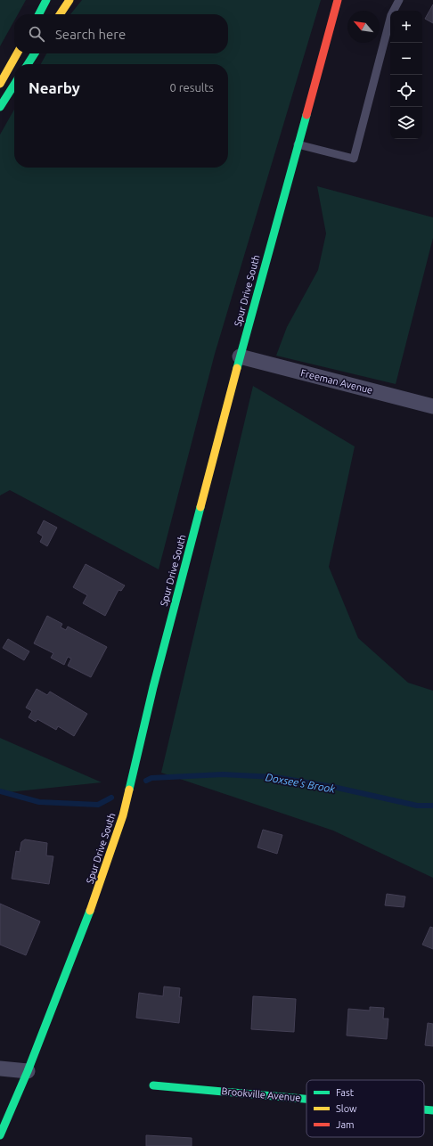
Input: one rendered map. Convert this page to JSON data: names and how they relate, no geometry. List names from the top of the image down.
{
  "streets": {
    "main road": ["Spur Drive South", "Brookville Avenue"],
    "street": ["Freeman Avenue"]
  },
  "crossings": [
    ["Spur Drive South", "Freeman Avenue"]
  ],
  "water": ["Doxsee's Brook"],
  "legend": ["Fast", "Slow", "Jam"],
  "north": "top left",
  "page": {
    "map_buttons": ["+", "−"],
    "search": "Search here",
    "heading": ["Nearby", "0 results"]
  }
}
